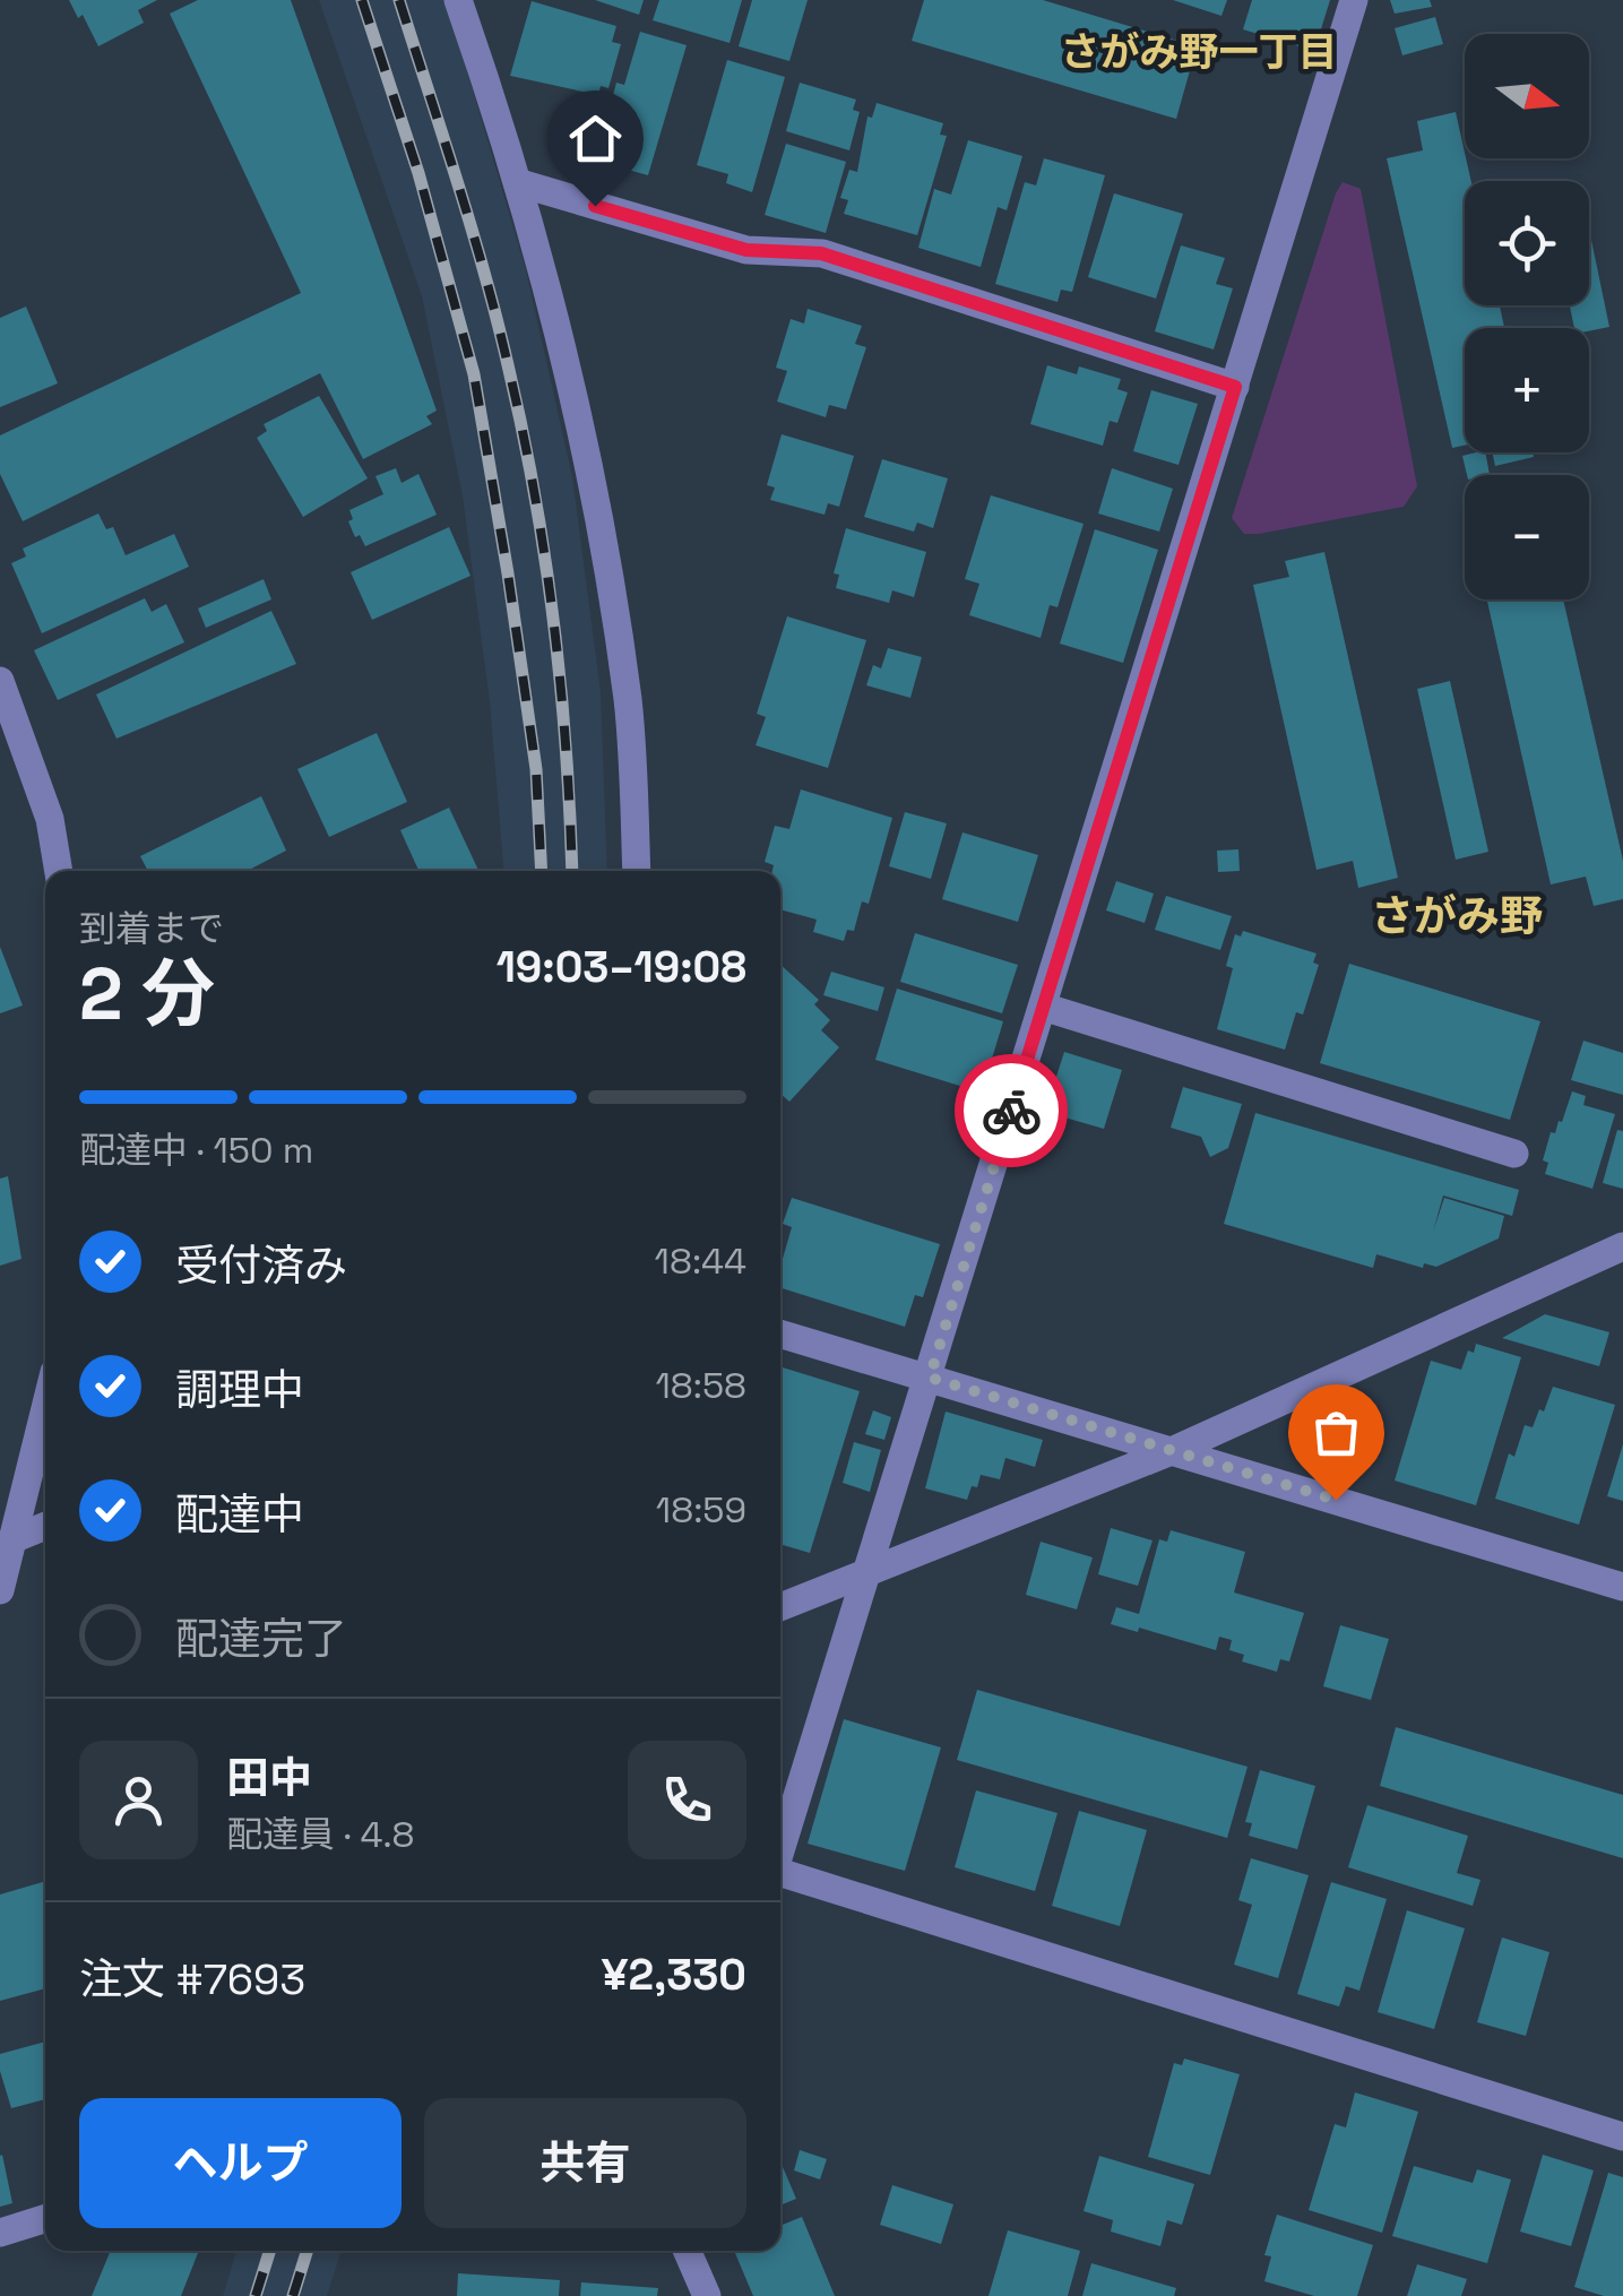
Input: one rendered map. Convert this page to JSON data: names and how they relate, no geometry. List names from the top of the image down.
{
  "districts": ["さがみ野一丁目", "さがみ野"],
  "north": "right",
  "page": {
    "map_buttons": ["+", "−"],
    "heading": ["2 分", "到着まで", "19:03–19:08"],
    "panel": [
      "田中",
      "配達員 · 4.8",
      "注文 #7693",
      "¥2,330"
    ],
    "bar": "配達中 · 150 m",
    "list": [
      ["受付済み", "18:44"],
      ["調理中", "18:58"],
      ["配達中", "18:59"],
      "配達完了"
    ],
    "buttons": ["ヘルプ", "共有"]
  }
}
